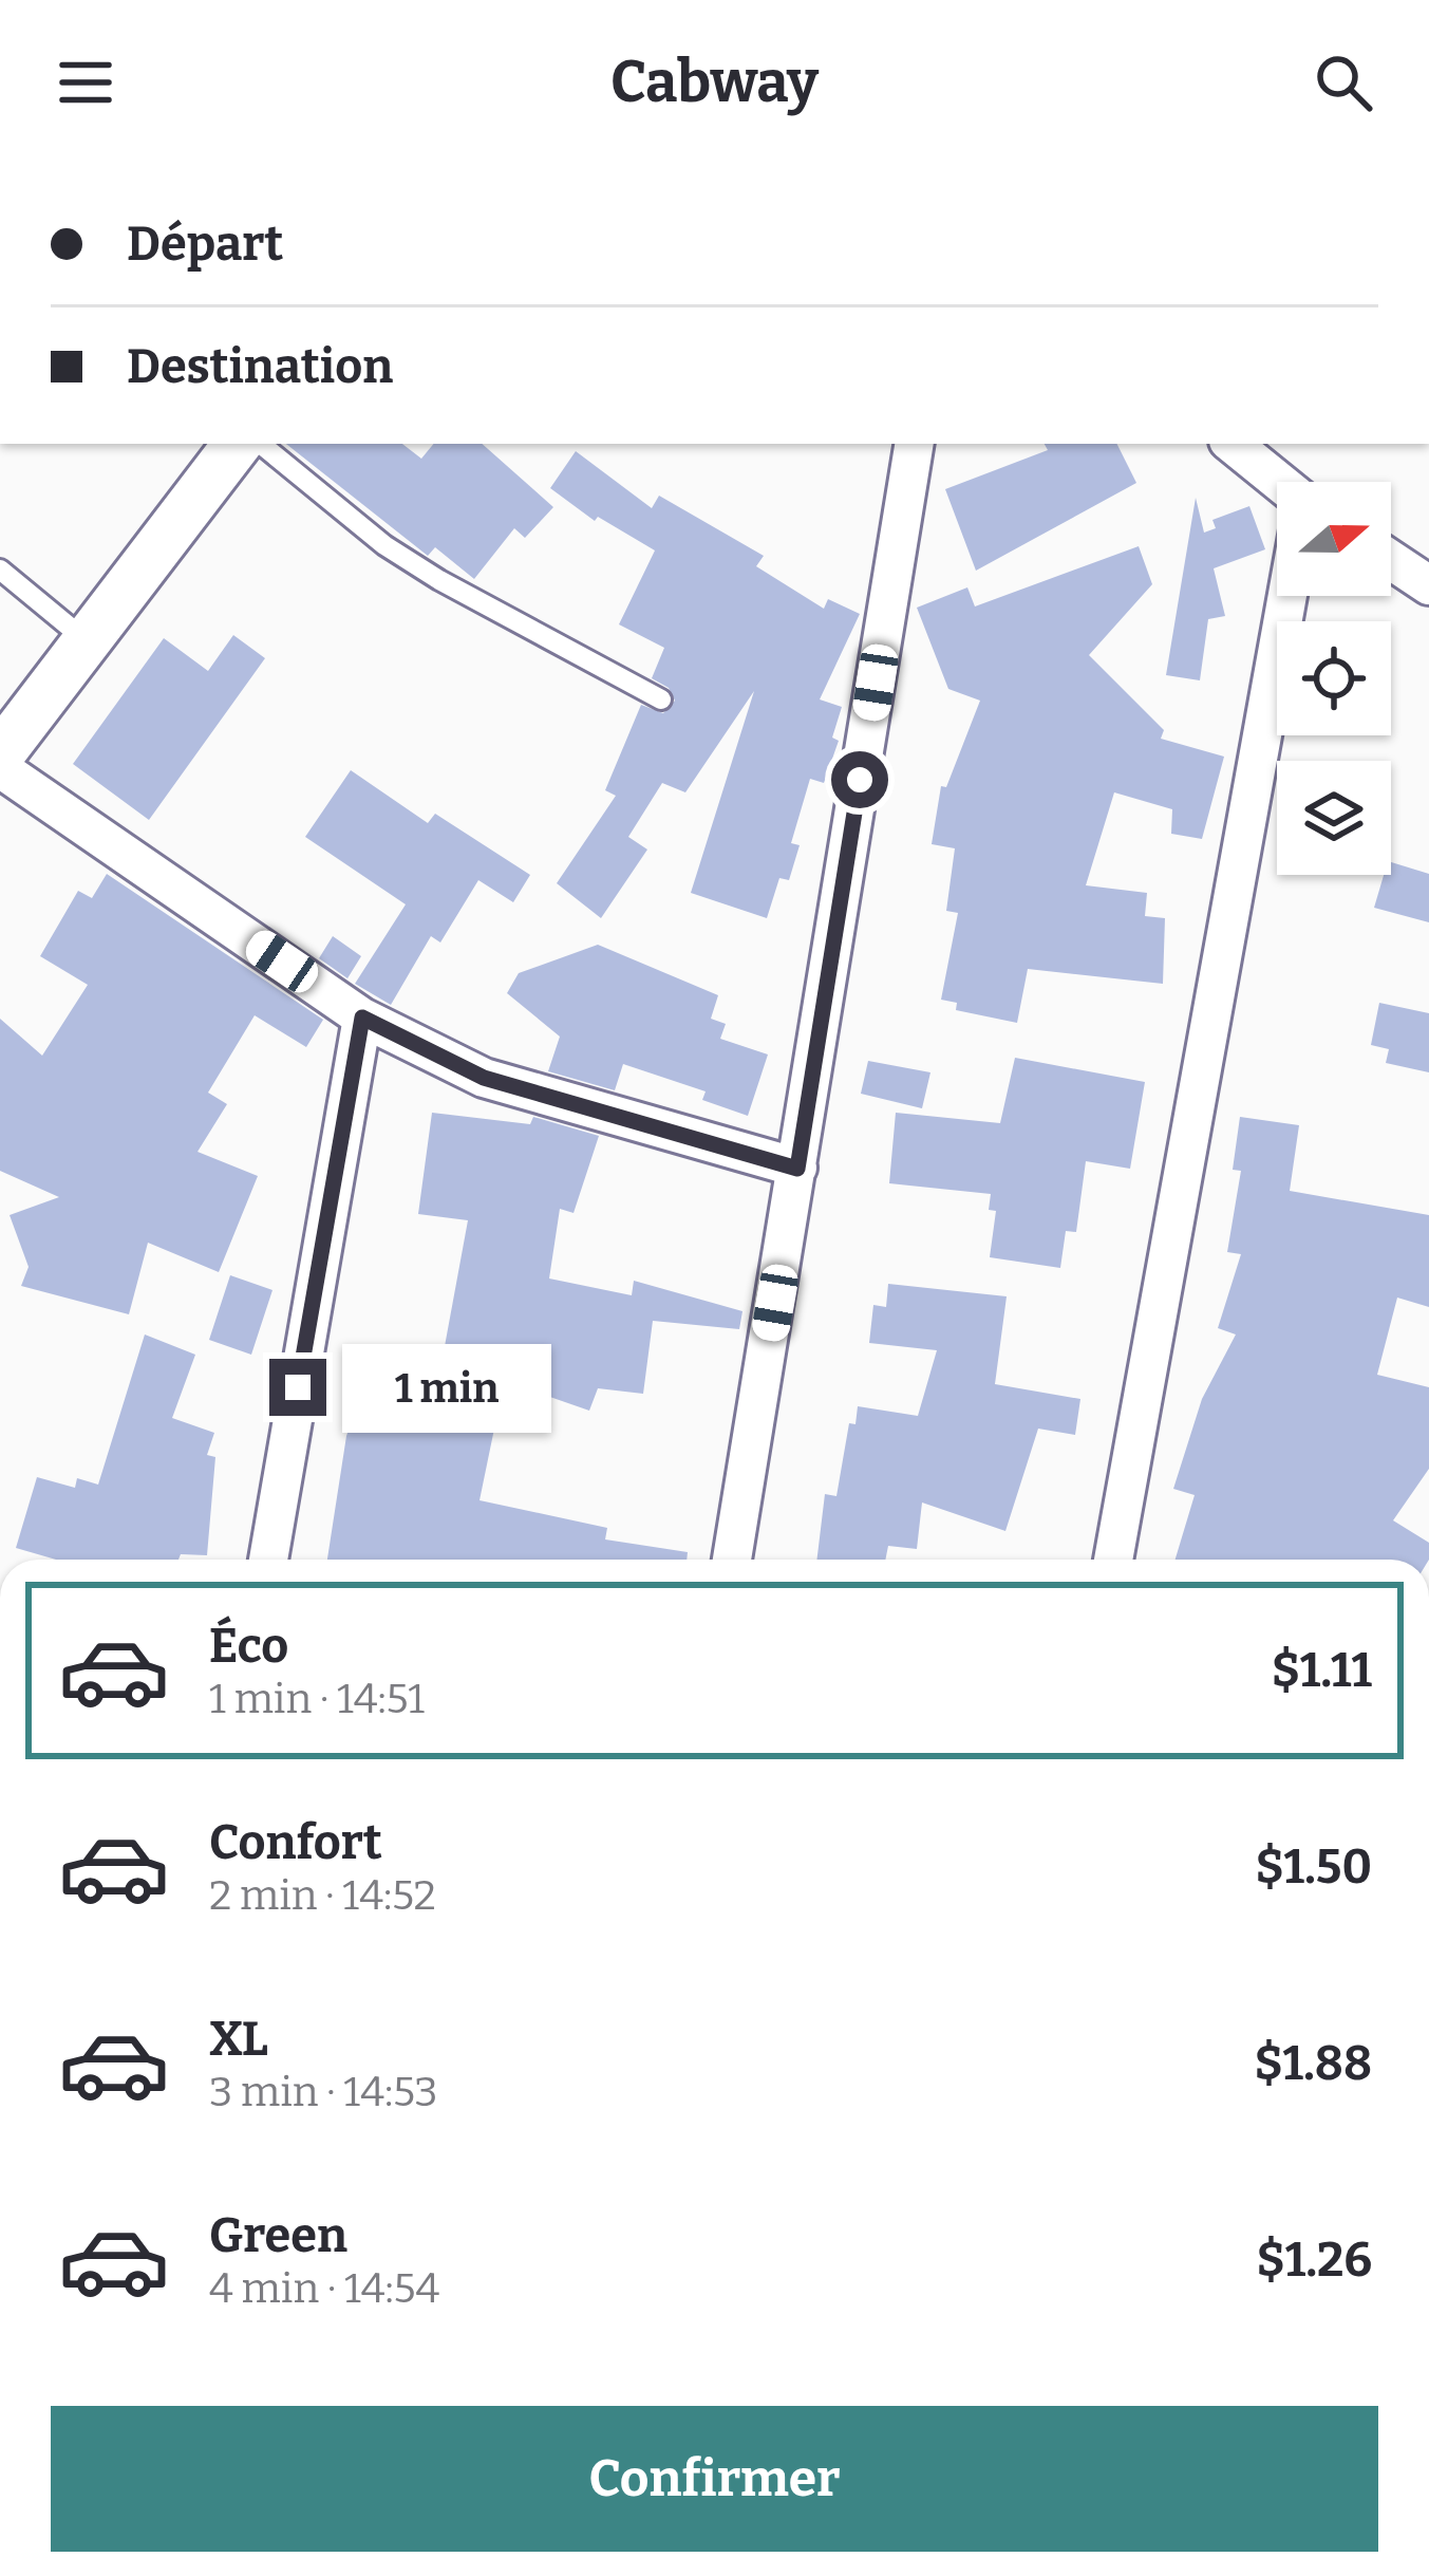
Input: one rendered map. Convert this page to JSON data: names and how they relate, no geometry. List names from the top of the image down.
{
  "north": "right",
  "page": {
    "header": "Cabway",
    "banner": ["Départ", "Destination"],
    "bubble": "1 min",
    "list": [
      {
        "name": "Éco",
        "note": "1 min · 14:51",
        "value": "$1.11"
      },
      {
        "name": "Confort",
        "note": "2 min · 14:52",
        "value": "$1.50"
      },
      {
        "name": "XL",
        "note": "3 min · 14:53",
        "value": "$1.88"
      },
      {
        "name": "Green",
        "note": "4 min · 14:54",
        "value": "$1.26"
      }
    ],
    "buttons": "Confirmer"
  }
}
